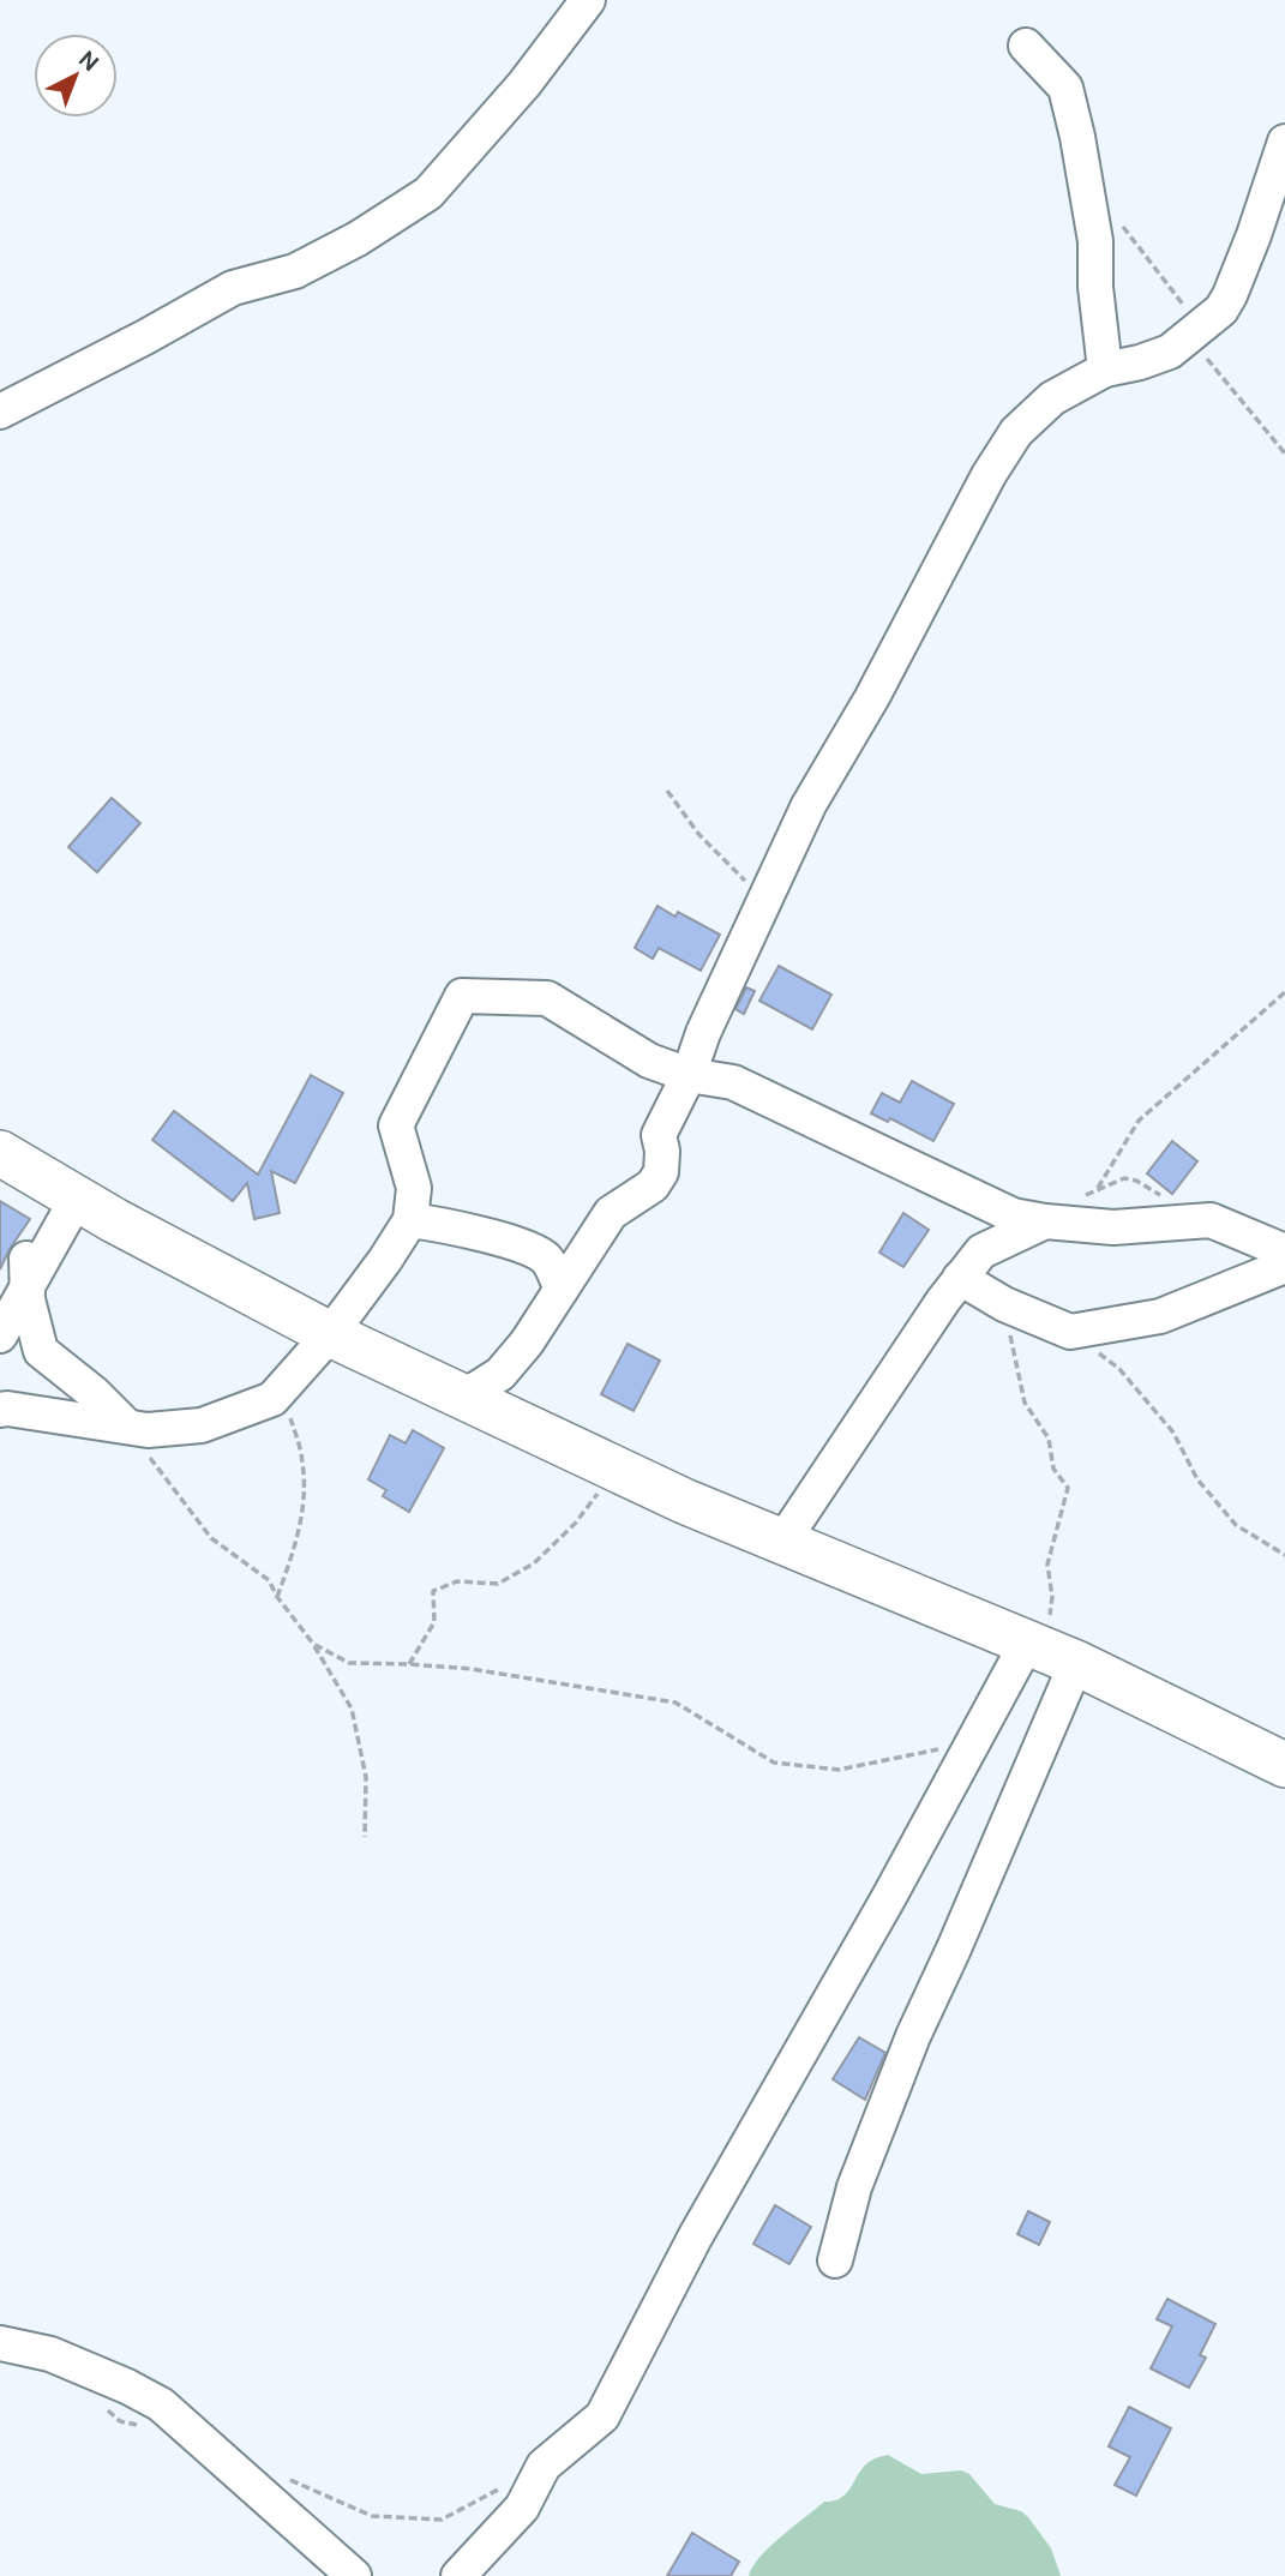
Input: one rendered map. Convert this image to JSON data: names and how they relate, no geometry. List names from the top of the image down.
{
  "north": "top right"
}
